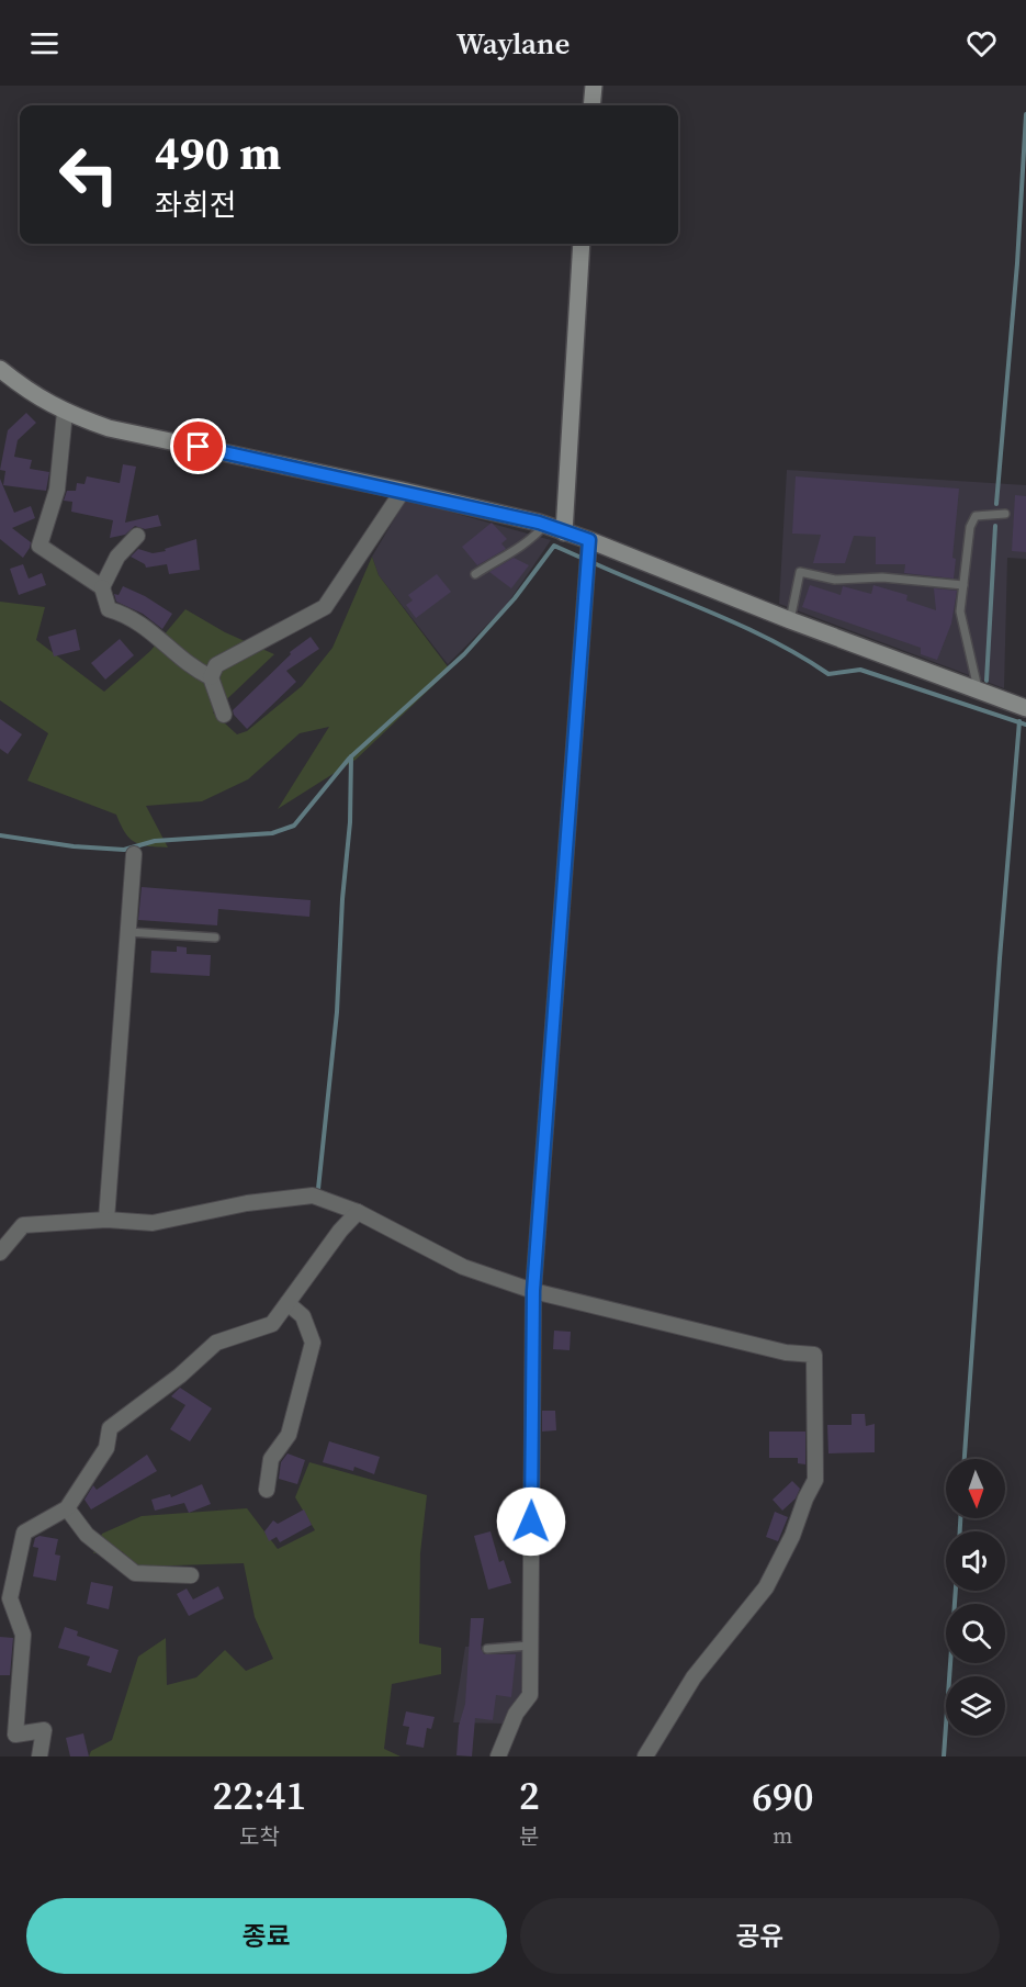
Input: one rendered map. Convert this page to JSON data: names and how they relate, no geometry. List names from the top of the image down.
{
  "north": "bottom",
  "page": {
    "header": "Waylane",
    "turn": ["490 m", "좌회전"],
    "eta": [
      "22:41",
      "도착",
      "2",
      "분",
      "690",
      "m"
    ],
    "buttons": ["종료", "공유"]
  }
}
